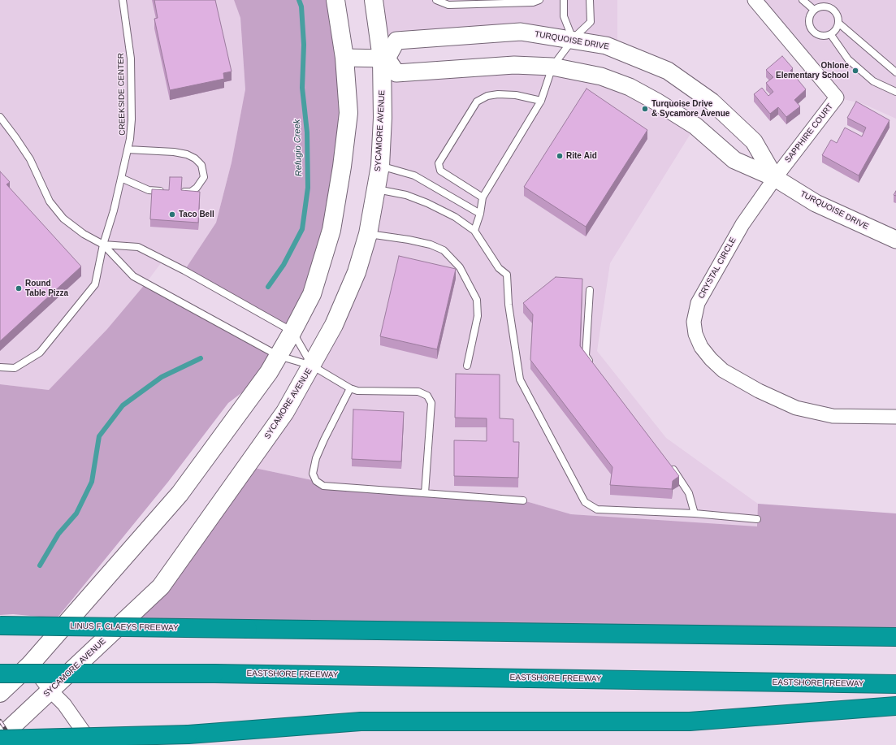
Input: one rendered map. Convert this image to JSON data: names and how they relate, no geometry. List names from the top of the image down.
{
  "streets": {
    "highway": ["LINUS F. CLAEYS FREEWAY", "EASTSHORE FREEWAY"],
    "main road": ["SYCAMORE AVENUE"],
    "street": ["TURQUOISE DRIVE", "SAPPHIRE COURT", "CRYSTAL CIRCLE"],
    "lane": ["CREEKSIDE CENTER"]
  },
  "crossings": [
    ["TURQUOISE DRIVE", "SYCAMORE AVENUE"],
    ["TURQUOISE DRIVE", "SAPPHIRE COURT"],
    ["TURQUOISE DRIVE", "CRYSTAL CIRCLE"],
    ["SAPPHIRE COURT", "CRYSTAL CIRCLE"]
  ],
  "water": ["Refugio Creek"],
  "places": [
    "Ohlone Elementary School",
    "Turquoise Drive & Sycamore Avenue",
    "Rite Aid",
    "Taco Bell",
    "Round Table Pizza"
  ]
}
